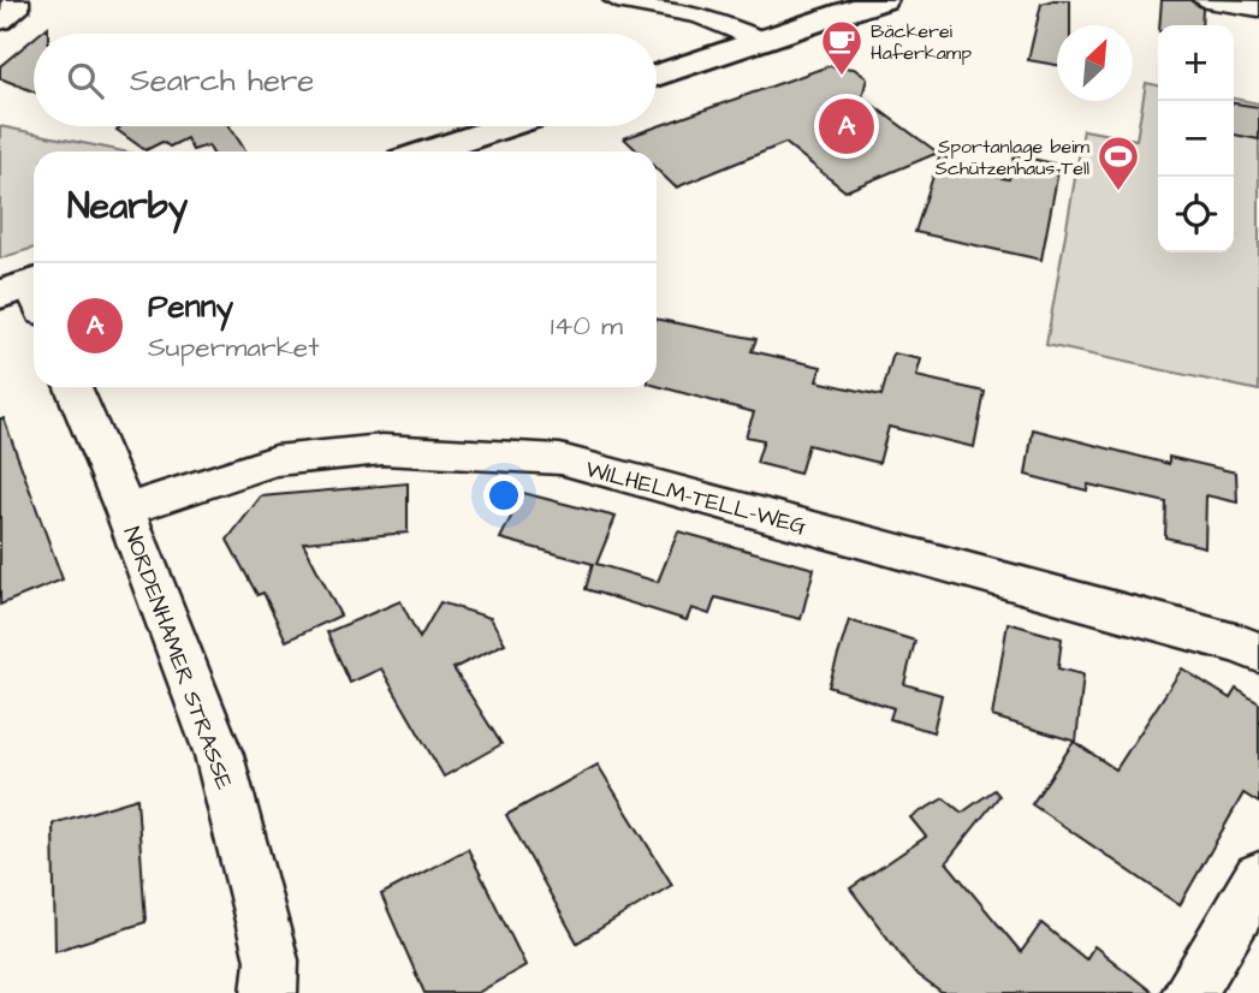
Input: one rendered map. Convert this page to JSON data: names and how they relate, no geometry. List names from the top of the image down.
{
  "streets": {
    "street": ["WILHELM-TELL-WEG", "NORDENHAMER STRASSE"]
  },
  "crossings": [
    ["WILHELM-TELL-WEG", "NORDENHAMER STRASSE"]
  ],
  "places": {
    "cafe": ["Bäckerei Haferkamp"],
    "sports": ["Sportanlage beim Schützenhaus-Tell"]
  },
  "north": "top right",
  "page": {
    "map_buttons": ["+", "−"],
    "search": "Search here",
    "pins": "A",
    "heading": "Nearby",
    "list": [
      {
        "mark": "A",
        "name": "Penny",
        "note": "Supermarket",
        "value": "140 m"
      }
    ]
  }
}
